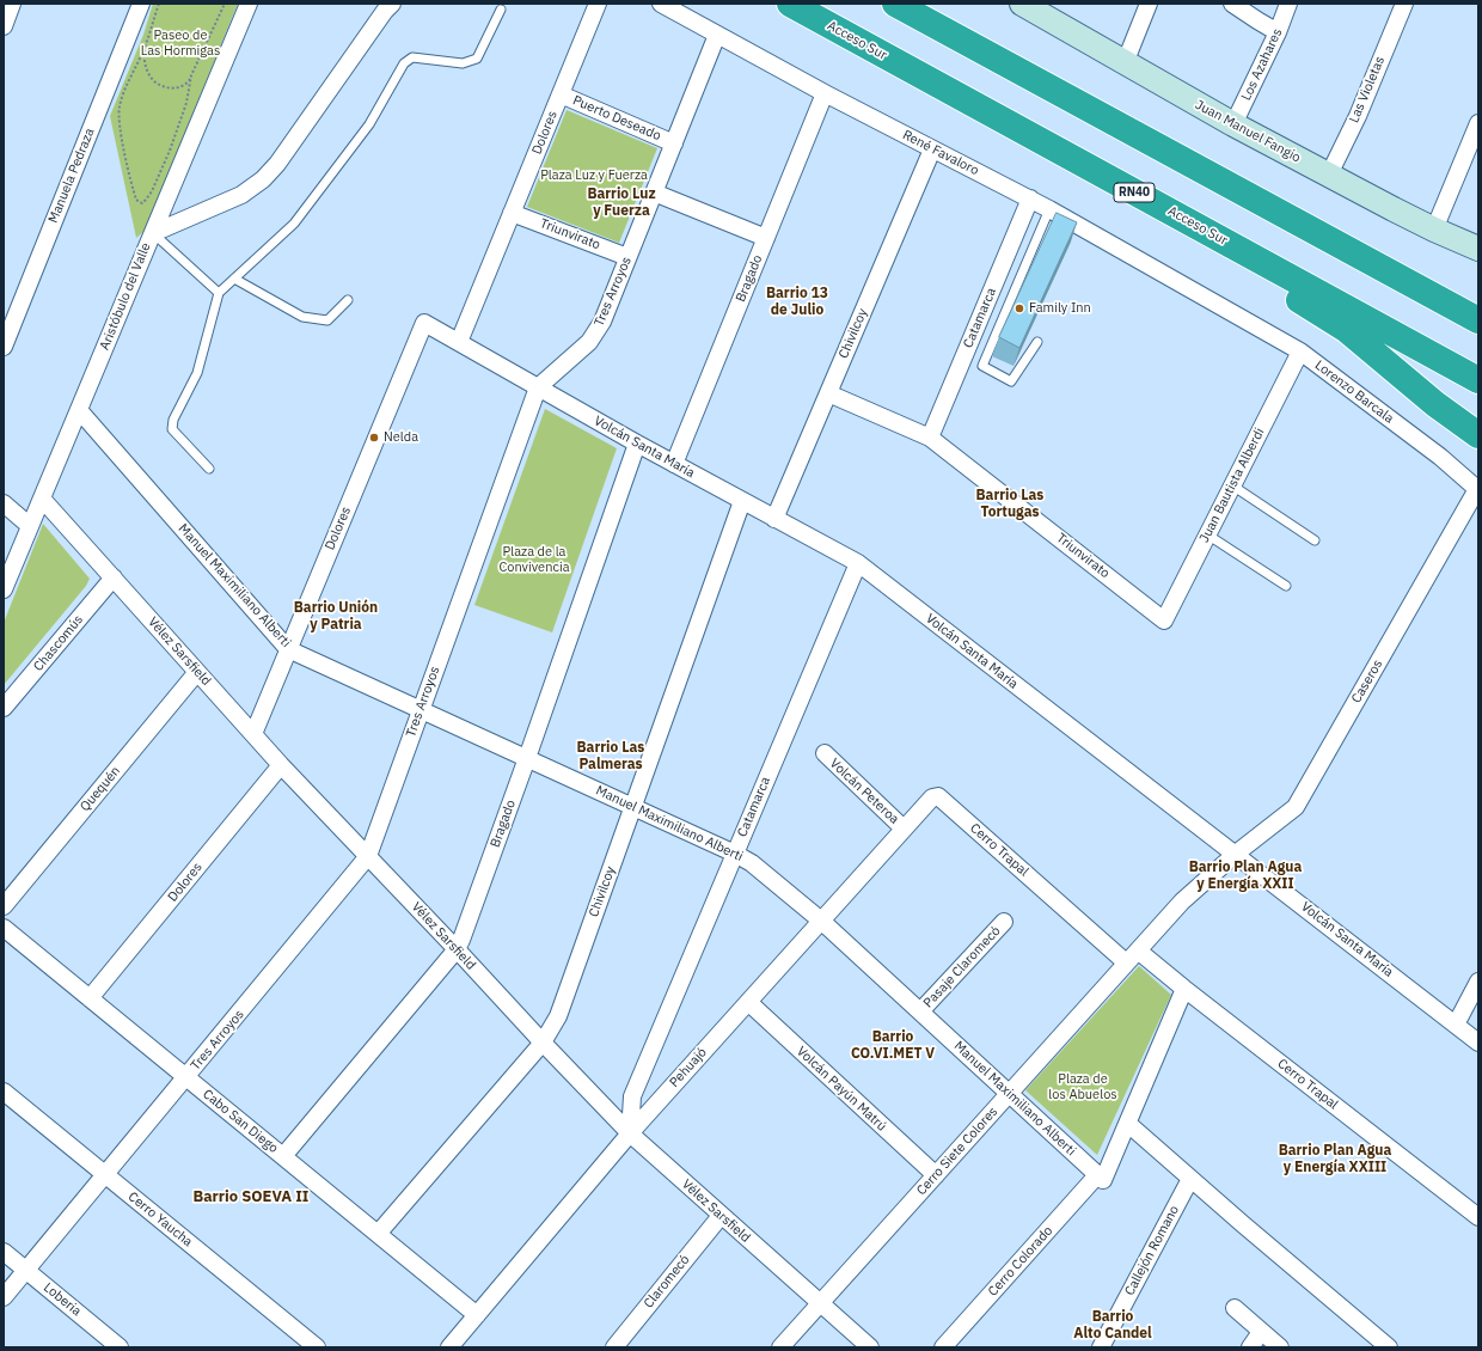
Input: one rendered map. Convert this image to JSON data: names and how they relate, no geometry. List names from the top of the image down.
{
  "streets": {
    "highway": ["Acceso Sur", "RN40"],
    "street": [
      "Los Azahares",
      "Las Violetas",
      "Puerto Deseado",
      "Juan Manuel Fangio",
      "Dolores",
      "René Favaloro",
      "Manuela Pedraza",
      "Triunvirato",
      "Bragado",
      "Tres Arroyos",
      "Aristóbulo del Valle",
      "Catamarca",
      "Chivilcoy",
      "Lorenzo Barcala",
      "Volcán Santa María",
      "Juan Bautista Alberdi",
      "Manuel Maximiliano Alberti",
      "Chascomús",
      "Vélez Sarsfield",
      "Caseros",
      "Quequén",
      "Volcán Peteroa",
      "Cerro Trapal",
      "Pasaje Claromecó",
      "Pehuajó",
      "Volcán Payún Matrú",
      "Cabo San Diego",
      "Cerro Siete Colores",
      "Cerro Yaucha",
      "Callejón Romano",
      "Cerro Colorado",
      "Claromecó",
      "Loberia"
    ]
  },
  "crossings": [
    ["Los Azahares", "Juan Manuel Fangio"],
    ["Las Violetas", "Juan Manuel Fangio"],
    ["Puerto Deseado", "Dolores"],
    ["Puerto Deseado", "Tres Arroyos"],
    ["Dolores", "Triunvirato"],
    ["Dolores", "Volcán Santa María"],
    ["Dolores", "Manuel Maximiliano Alberti"],
    ["Dolores", "Vélez Sarsfield"],
    ["Dolores", "Cabo San Diego"],
    ["René Favaloro", "Bragado"],
    ["René Favaloro", "Tres Arroyos"],
    ["René Favaloro", "Catamarca"],
    ["René Favaloro", "Chivilcoy"],
    ["René Favaloro", "Lorenzo Barcala"],
    ["Triunvirato", "Tres Arroyos"],
    ["Triunvirato", "Catamarca"],
    ["Triunvirato", "Chivilcoy"],
    ["Triunvirato", "Juan Bautista Alberdi"],
    ["Bragado", "Volcán Santa María"],
    ["Bragado", "Manuel Maximiliano Alberti"],
    ["Bragado", "Vélez Sarsfield"],
    ["Bragado", "Cabo San Diego"],
    ["Tres Arroyos", "Volcán Santa María"],
    ["Tres Arroyos", "Manuel Maximiliano Alberti"],
    ["Tres Arroyos", "Vélez Sarsfield"],
    ["Tres Arroyos", "Cabo San Diego"],
    ["Tres Arroyos", "Cerro Yaucha"],
    ["Tres Arroyos", "Loberia"],
    ["Aristóbulo del Valle", "Manuel Maximiliano Alberti"],
    ["Aristóbulo del Valle", "Vélez Sarsfield"],
    ["Catamarca", "Volcán Santa María"],
    ["Catamarca", "Manuel Maximiliano Alberti"],
    ["Catamarca", "Vélez Sarsfield"],
    ["Catamarca", "Pehuajó"],
    ["Chivilcoy", "Volcán Santa María"],
    ["Chivilcoy", "Manuel Maximiliano Alberti"],
    ["Chivilcoy", "Vélez Sarsfield"],
    ["Chivilcoy", "Cabo San Diego"],
    ["Lorenzo Barcala", "Juan Bautista Alberdi"],
    ["Lorenzo Barcala", "Caseros"],
    ["Volcán Santa María", "Caseros"],
    ["Volcán Santa María", "Cerro Siete Colores"],
    ["Manuel Maximiliano Alberti", "Pasaje Claromecó"],
    ["Manuel Maximiliano Alberti", "Pehuajó"],
    ["Manuel Maximiliano Alberti", "Cerro Siete Colores"],
    ["Manuel Maximiliano Alberti", "Cerro Colorado"],
    ["Chascomús", "Vélez Sarsfield"],
    ["Vélez Sarsfield", "Quequén"],
    ["Vélez Sarsfield", "Pehuajó"],
    ["Vélez Sarsfield", "Cerro Siete Colores"],
    ["Vélez Sarsfield", "Claromecó"],
    ["Caseros", "Cerro Siete Colores"],
    ["Volcán Peteroa", "Pehuajó"],
    ["Cerro Trapal", "Pehuajó"],
    ["Cerro Trapal", "Cerro Siete Colores"],
    ["Cerro Trapal", "Cerro Colorado"],
    ["Pehuajó", "Volcán Payún Matrú"],
    ["Pehuajó", "Cabo San Diego"],
    ["Volcán Payún Matrú", "Cerro Siete Colores"]
  ],
  "districts": [
    "Barrio Luz y Fuerza",
    "Barrio 13 de Julio",
    "Barrio Las Tortugas",
    "Barrio Unión y Patria",
    "Barrio Las Palmeras",
    "Barrio Plan Agua y Energía XXII",
    "Barrio CO.VI.MET V",
    "Barrio Plan Agua y Energía XXIII",
    "Barrio SOEVA II",
    "Barrio Alto Candel"
  ],
  "parks": [
    "Paseo de Las Hormigas",
    "Plaza Luz y Fuerza",
    "Plaza de la Convivencia",
    "Plaza de los Abuelos"
  ],
  "places": ["Family Inn", "Nelda"]
}
